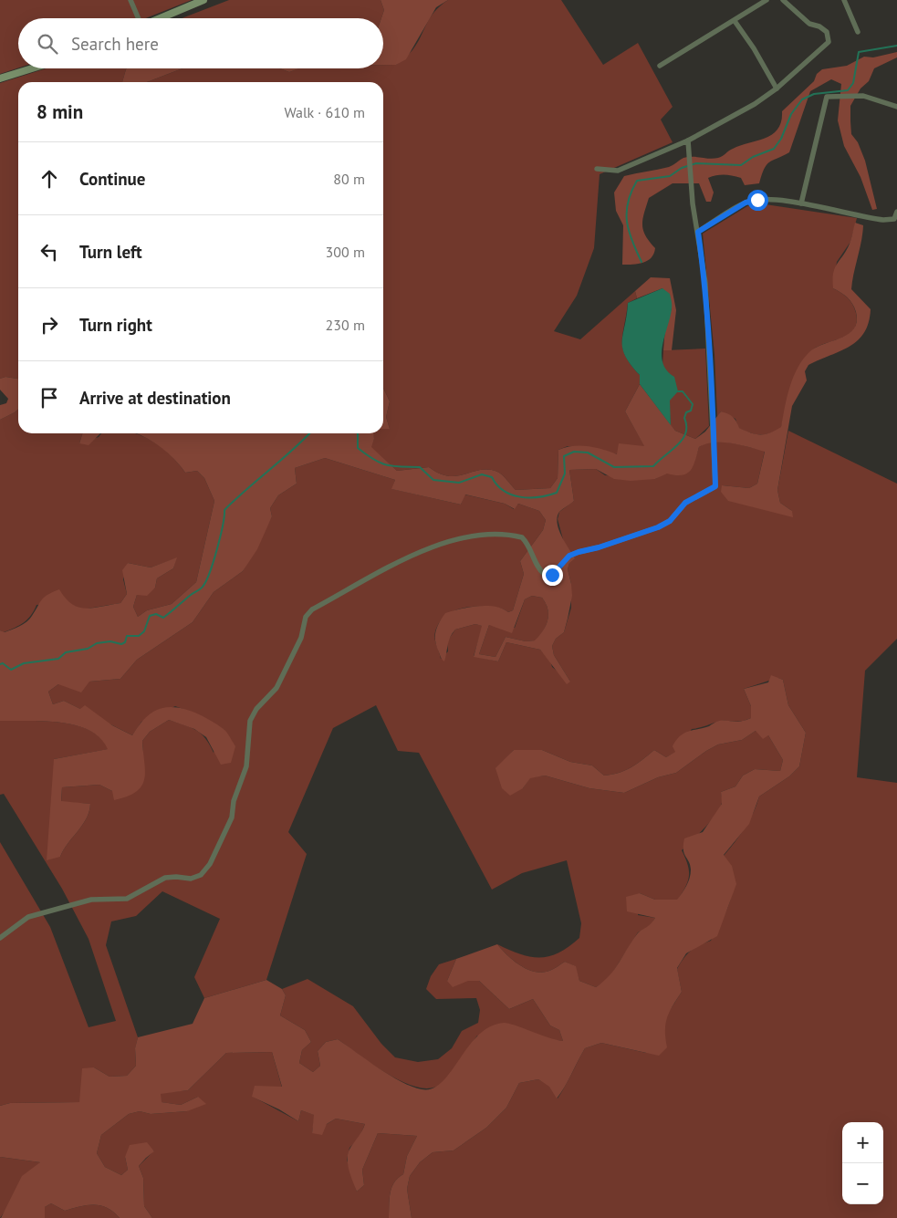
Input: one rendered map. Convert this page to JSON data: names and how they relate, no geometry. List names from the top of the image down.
{
  "page": {
    "search": "Search here",
    "heading": ["8 min", "Walk · 610 m"],
    "list": [
      ["Continue", "80 m"],
      ["Turn left", "300 m"],
      ["Turn right", "230 m"],
      "Arrive at destination"
    ],
    "map_buttons": ["+", "−"]
  }
}
